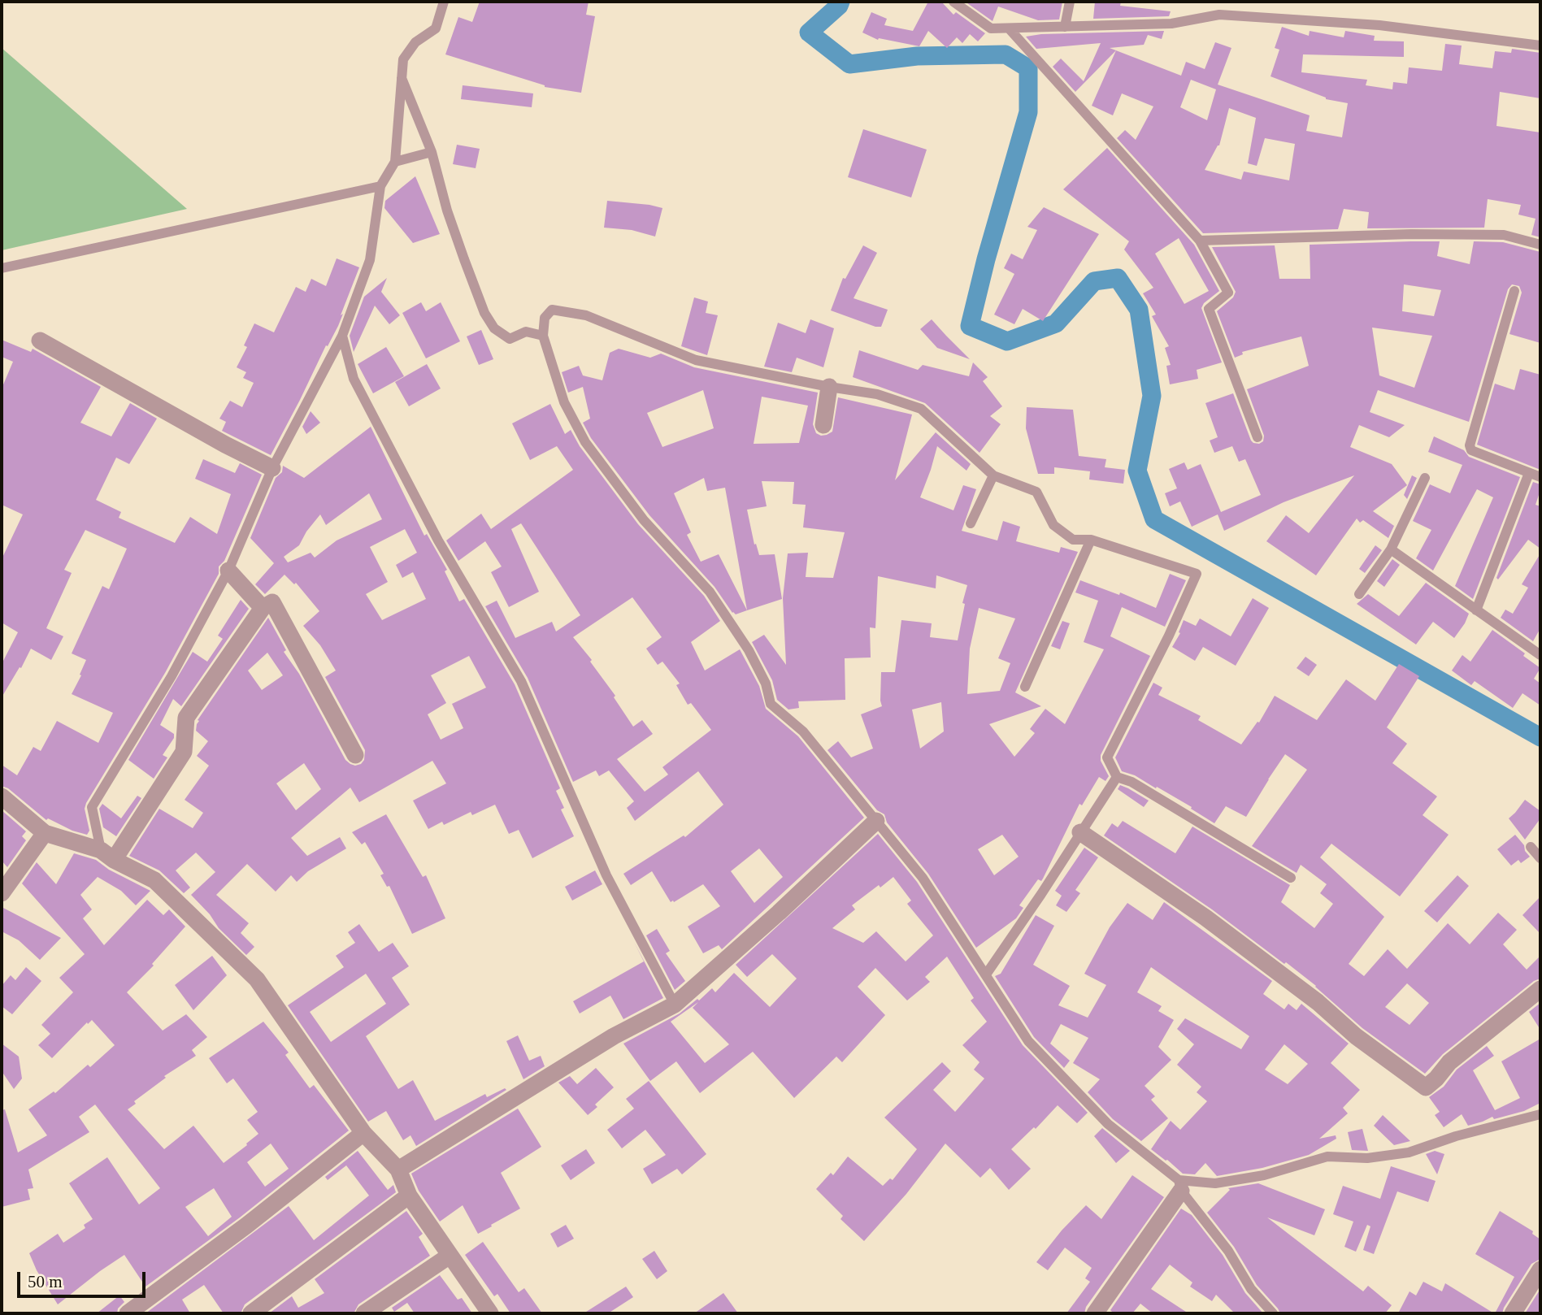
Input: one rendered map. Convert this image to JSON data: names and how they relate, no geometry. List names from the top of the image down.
{
  "scale_bar": "50 m"
}
